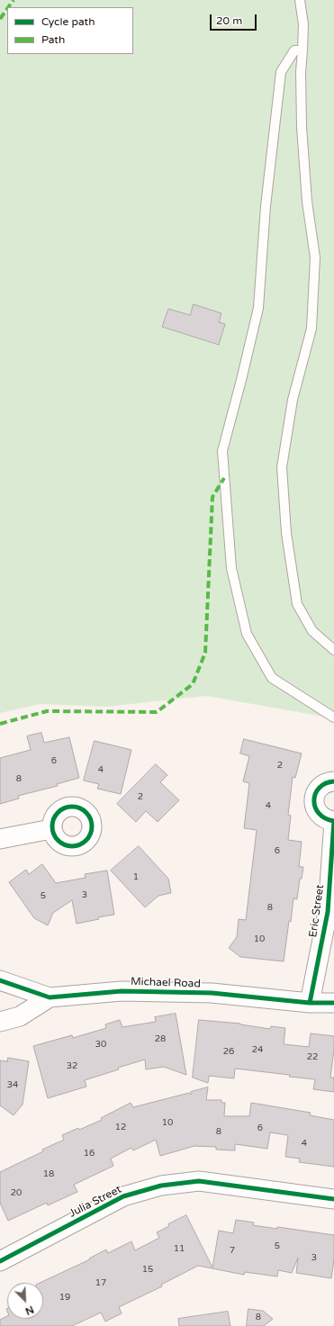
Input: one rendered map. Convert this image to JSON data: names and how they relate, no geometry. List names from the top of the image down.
{
  "streets": {
    "street": ["Eric Street", "Michael Road", "Julia Street"]
  },
  "crossings": [
    ["Eric Street", "Michael Road"]
  ],
  "house_numbers": [
    "6",
    "2",
    "4",
    "8",
    "2",
    "4",
    "6",
    "1",
    "3",
    "5",
    "8",
    "10",
    "28",
    "30",
    "24",
    "26",
    "22",
    "32",
    "34",
    "10",
    "12",
    "6",
    "8",
    "4",
    "16",
    "18",
    "20",
    "5",
    "11",
    "7",
    "3",
    "15",
    "17",
    "19",
    "8"
  ],
  "legend": ["Cycle path", "Path"],
  "scale_bar": "20 m",
  "north": "bottom right"
}
